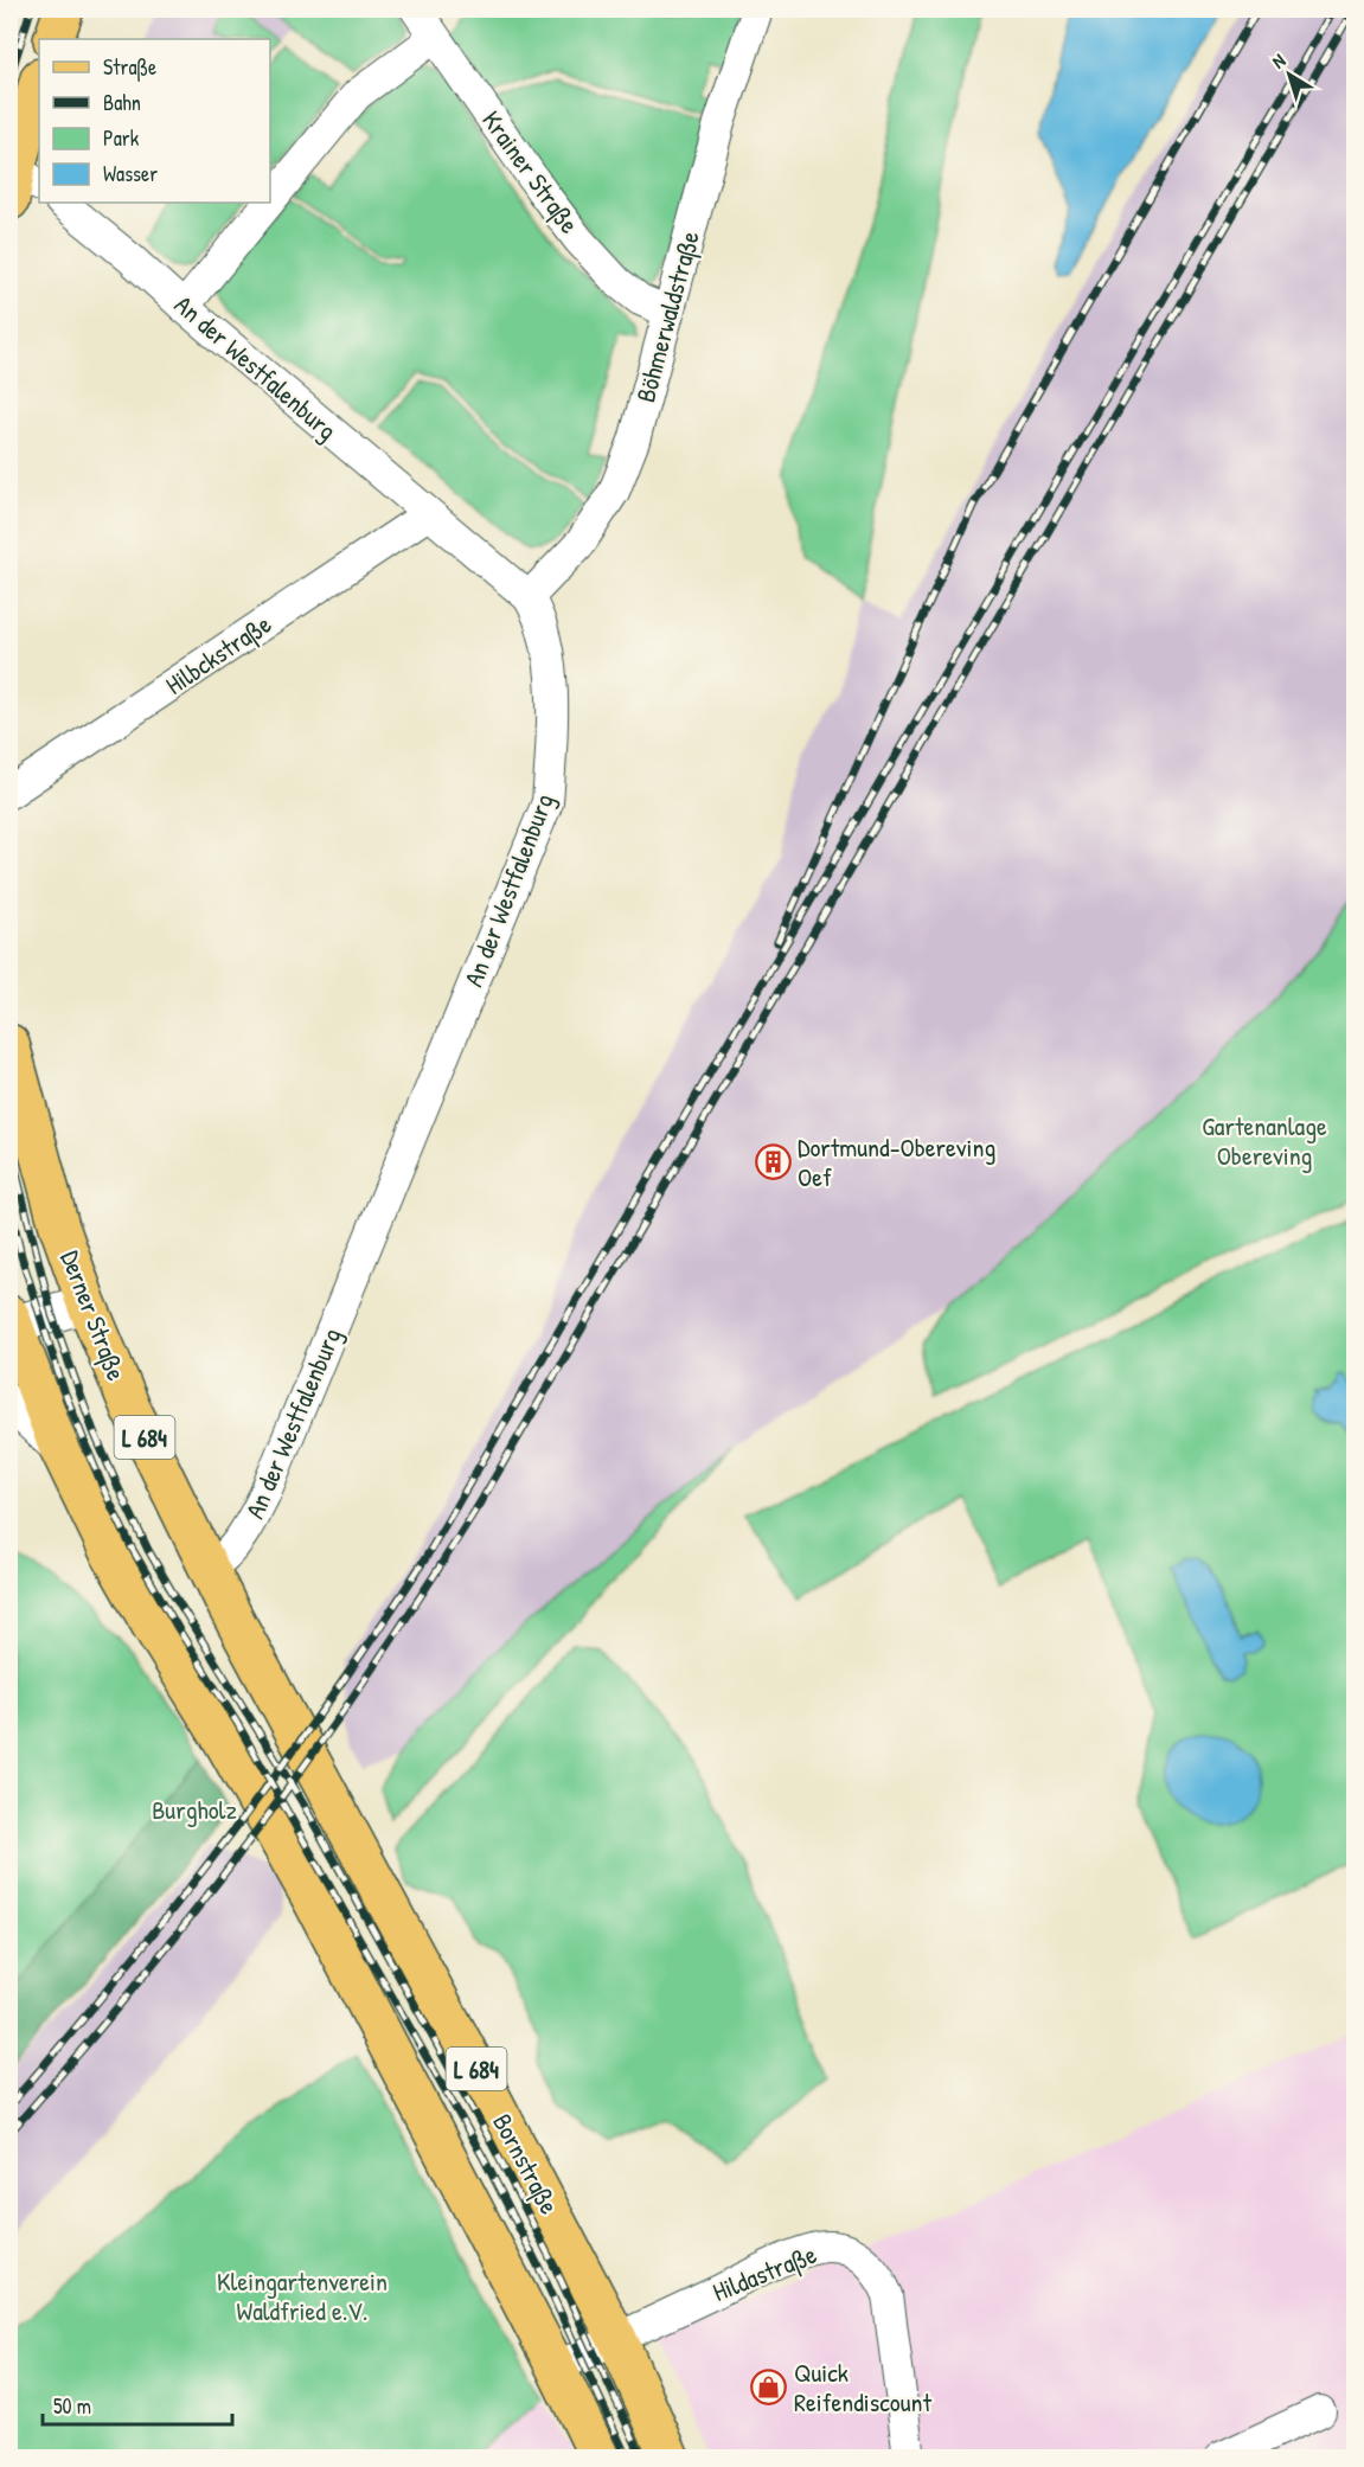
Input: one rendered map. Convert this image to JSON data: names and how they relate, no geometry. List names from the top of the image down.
{
  "streets": {
    "main road": ["Derner Straße", "L 684", "Bornstraße"],
    "street": [
      "Krainer Straße",
      "Böhmerwaldstraße",
      "An der Westfalenburg",
      "Hilbckstraße",
      "Hildastraße"
    ]
  },
  "crossings": [
    ["Krainer Straße", "Böhmerwaldstraße"],
    ["Böhmerwaldstraße", "An der Westfalenburg"],
    ["An der Westfalenburg", "Hilbckstraße"],
    ["An der Westfalenburg", "Derner Straße"],
    ["Derner Straße", "Bornstraße"],
    ["L 684", "Hildastraße"],
    ["Bornstraße", "Hildastraße"]
  ],
  "parks": ["Gartenanlage Obereving", "Burgholz", "Kleingartenverein Waldfried e.V."],
  "places": {
    "building": ["Dortmund-Obereving Oef"],
    "shop": ["Quick Reifendiscount"]
  },
  "legend": [
    "Straße",
    "Bahn",
    "Park",
    "Wasser"
  ],
  "scale_bar": "50 m",
  "north": "top left"
}
